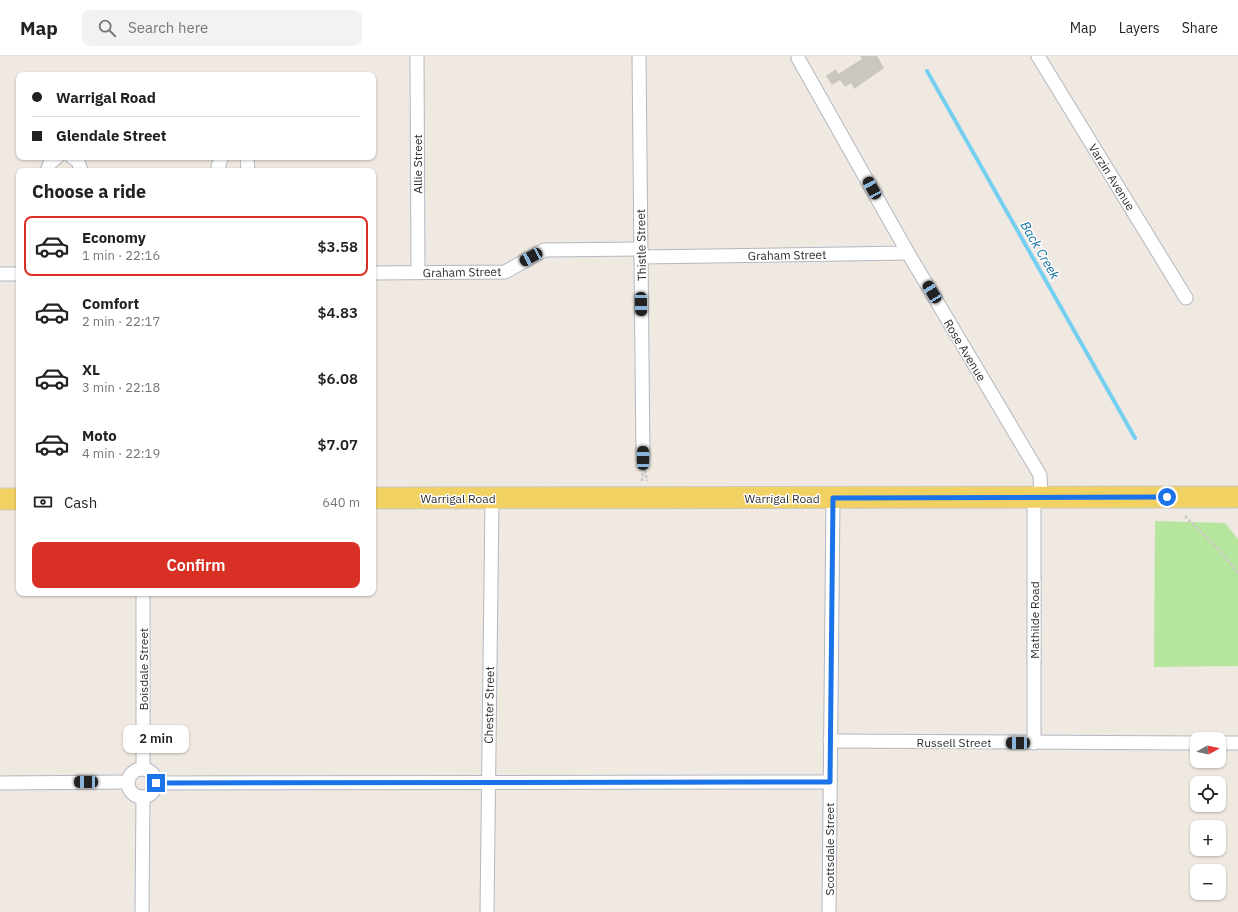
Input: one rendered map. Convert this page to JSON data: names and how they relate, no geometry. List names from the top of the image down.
{
  "streets": {
    "main road": ["Warrigal Road"],
    "street": [
      "Allie Street",
      "Varzin Avenue",
      "Thistle Street",
      "Graham Street",
      "Rose Avenue",
      "Mathilde Road",
      "Boisdale Street",
      "Chester Street",
      "Russell Street",
      "Scottsdale Street"
    ]
  },
  "crossings": [
    ["Allie Street", "Graham Street"],
    ["Thistle Street", "Graham Street"],
    ["Graham Street", "Rose Avenue"],
    ["Rose Avenue", "Warrigal Road"],
    ["Rose Avenue", "Mathilde Road"],
    ["Warrigal Road", "Mathilde Road"],
    ["Warrigal Road", "Chester Street"],
    ["Warrigal Road", "Scottsdale Street"],
    ["Mathilde Road", "Russell Street"],
    ["Russell Street", "Scottsdale Street"]
  ],
  "water": ["Back Creek"],
  "north": "right",
  "page": {
    "header": "Map",
    "search": "Search here",
    "nav": ["Map", "Layers", "Share"],
    "banner": ["Warrigal Road", "Glendale Street"],
    "heading": "Choose a ride",
    "list": [
      {
        "name": "Economy",
        "note": "1 min · 22:16",
        "value": "$3.58"
      },
      {
        "name": "Comfort",
        "note": "2 min · 22:17",
        "value": "$4.83"
      },
      {
        "name": "XL",
        "note": "3 min · 22:18",
        "value": "$6.08"
      },
      {
        "name": "Moto",
        "note": "4 min · 22:19",
        "value": "$7.07"
      }
    ],
    "pay": ["Cash", "640 m"],
    "buttons": "Confirm",
    "bubble": "2 min",
    "map_buttons": ["+", "−"]
  }
}
